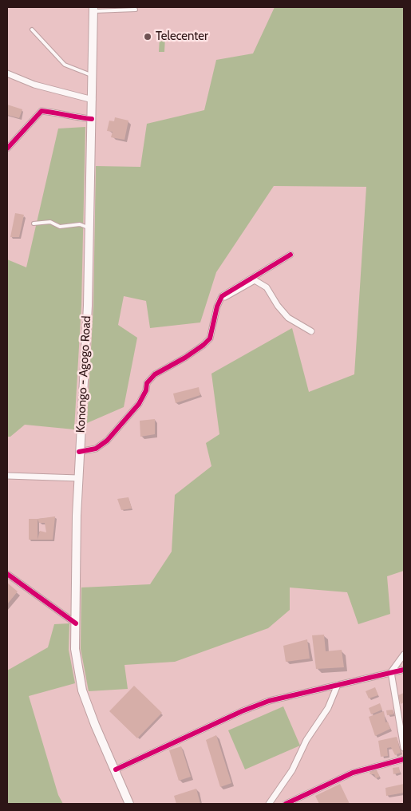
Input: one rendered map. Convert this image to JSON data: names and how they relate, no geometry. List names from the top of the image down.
{
  "streets": {
    "main road": ["Konongo - Agogo Road"]
  },
  "places": ["Telecenter"]
}
